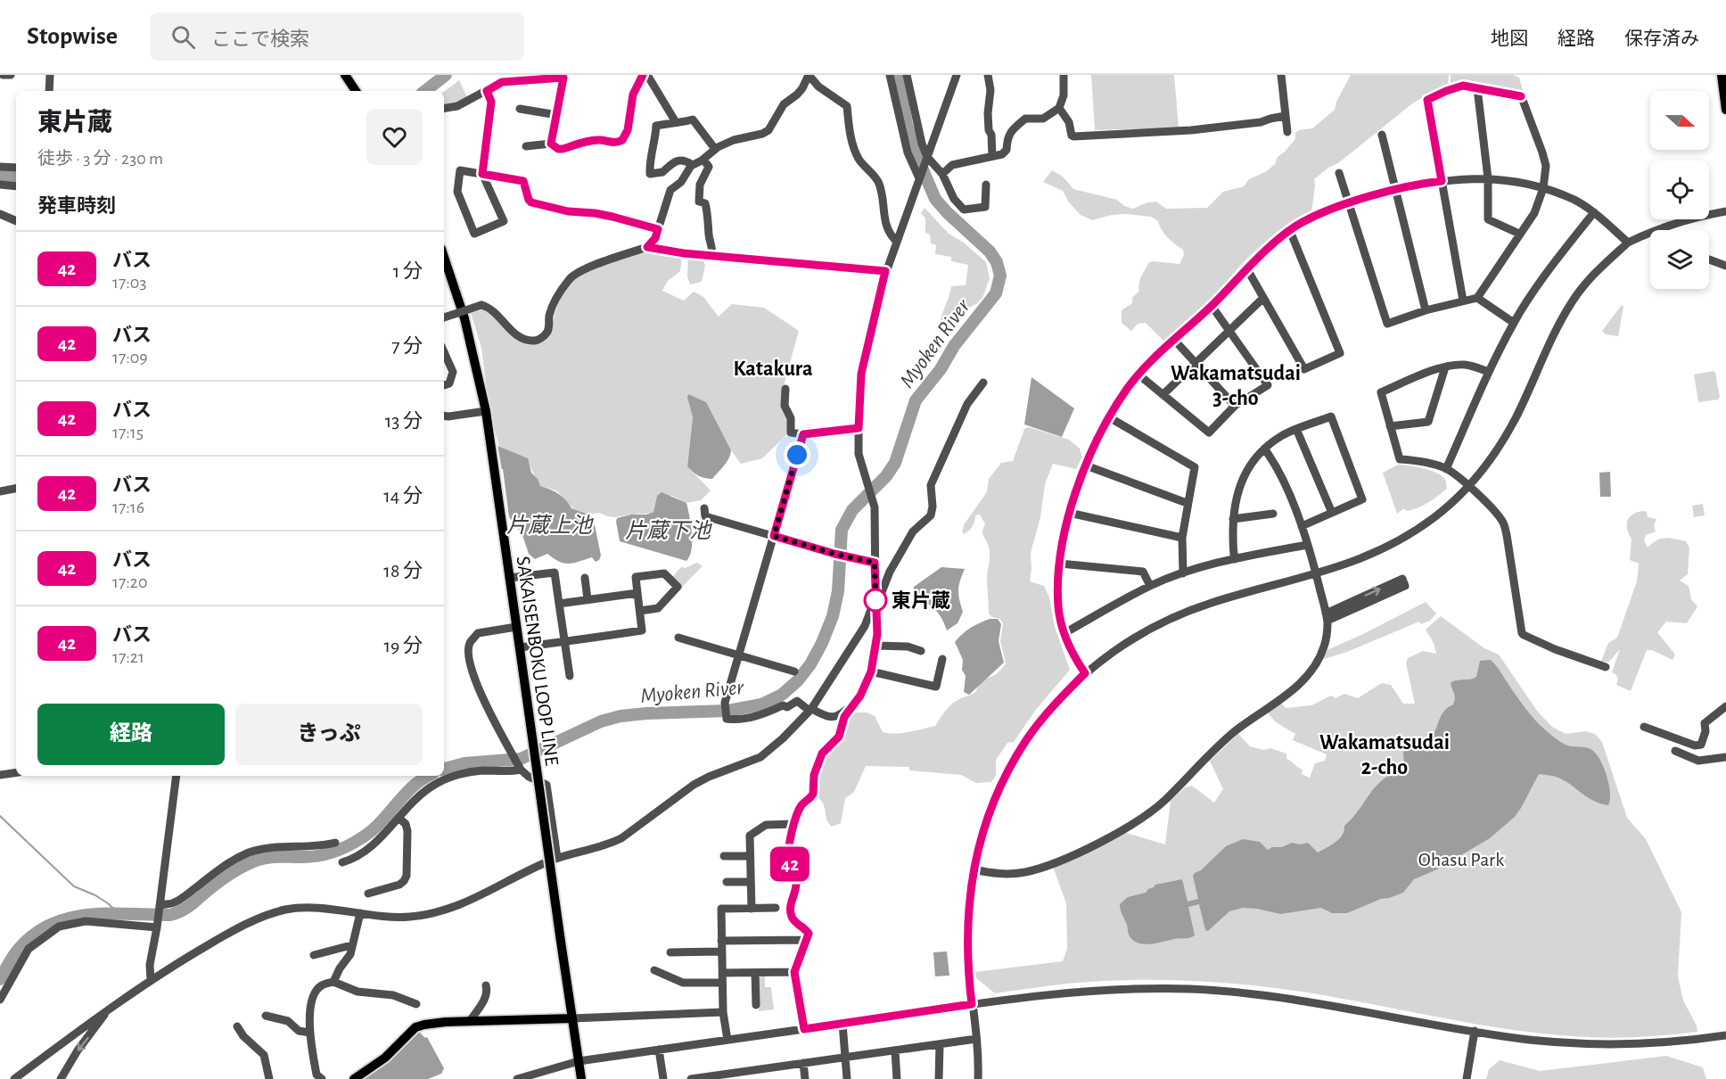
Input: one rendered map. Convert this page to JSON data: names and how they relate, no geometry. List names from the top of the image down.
{
  "streets": {
    "main road": ["SAKAISENBOKU LOOP LINE"]
  },
  "districts": ["Katakura", "Wakamatsudai 3-cho", "Wakamatsudai 2-cho"],
  "water": ["Myoken River", "片蔵上池", "片蔵下池"],
  "parks": ["Ohasu Park"],
  "places": ["東片蔵"],
  "lines": ["bus line 42"],
  "north": "right",
  "page": {
    "header": "Stopwise",
    "search": "ここで検索",
    "nav": ["地図", "経路", "保存済み"],
    "on_map": "42",
    "heading": [
      ["東片蔵", "徒歩 · 3 分 · 230 m"],
      "発車時刻"
    ],
    "list": [
      {
        "mark": "42",
        "name": "バス",
        "note": "17:03",
        "value": "1 分"
      },
      {
        "mark": "42",
        "name": "バス",
        "note": "17:09",
        "value": "7 分"
      },
      {
        "mark": "42",
        "name": "バス",
        "note": "17:15",
        "value": "13 分"
      },
      {
        "mark": "42",
        "name": "バス",
        "note": "17:16",
        "value": "14 分"
      },
      {
        "mark": "42",
        "name": "バス",
        "note": "17:20",
        "value": "18 分"
      },
      {
        "mark": "42",
        "name": "バス",
        "note": "17:21",
        "value": "19 分"
      }
    ],
    "buttons": ["経路", "きっぷ"]
  }
}
